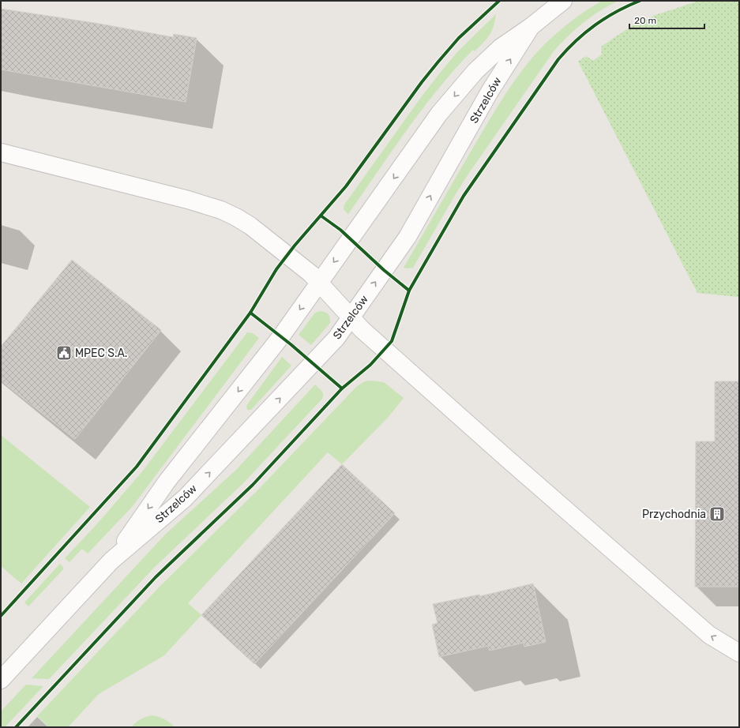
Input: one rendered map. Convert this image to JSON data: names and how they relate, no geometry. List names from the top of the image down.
{
  "streets": {
    "street": ["Strzelców"]
  },
  "places": {
    "public building": ["MPEC S.A."],
    "building": ["Przychodnia"]
  },
  "scale_bar": "20 m"
}
